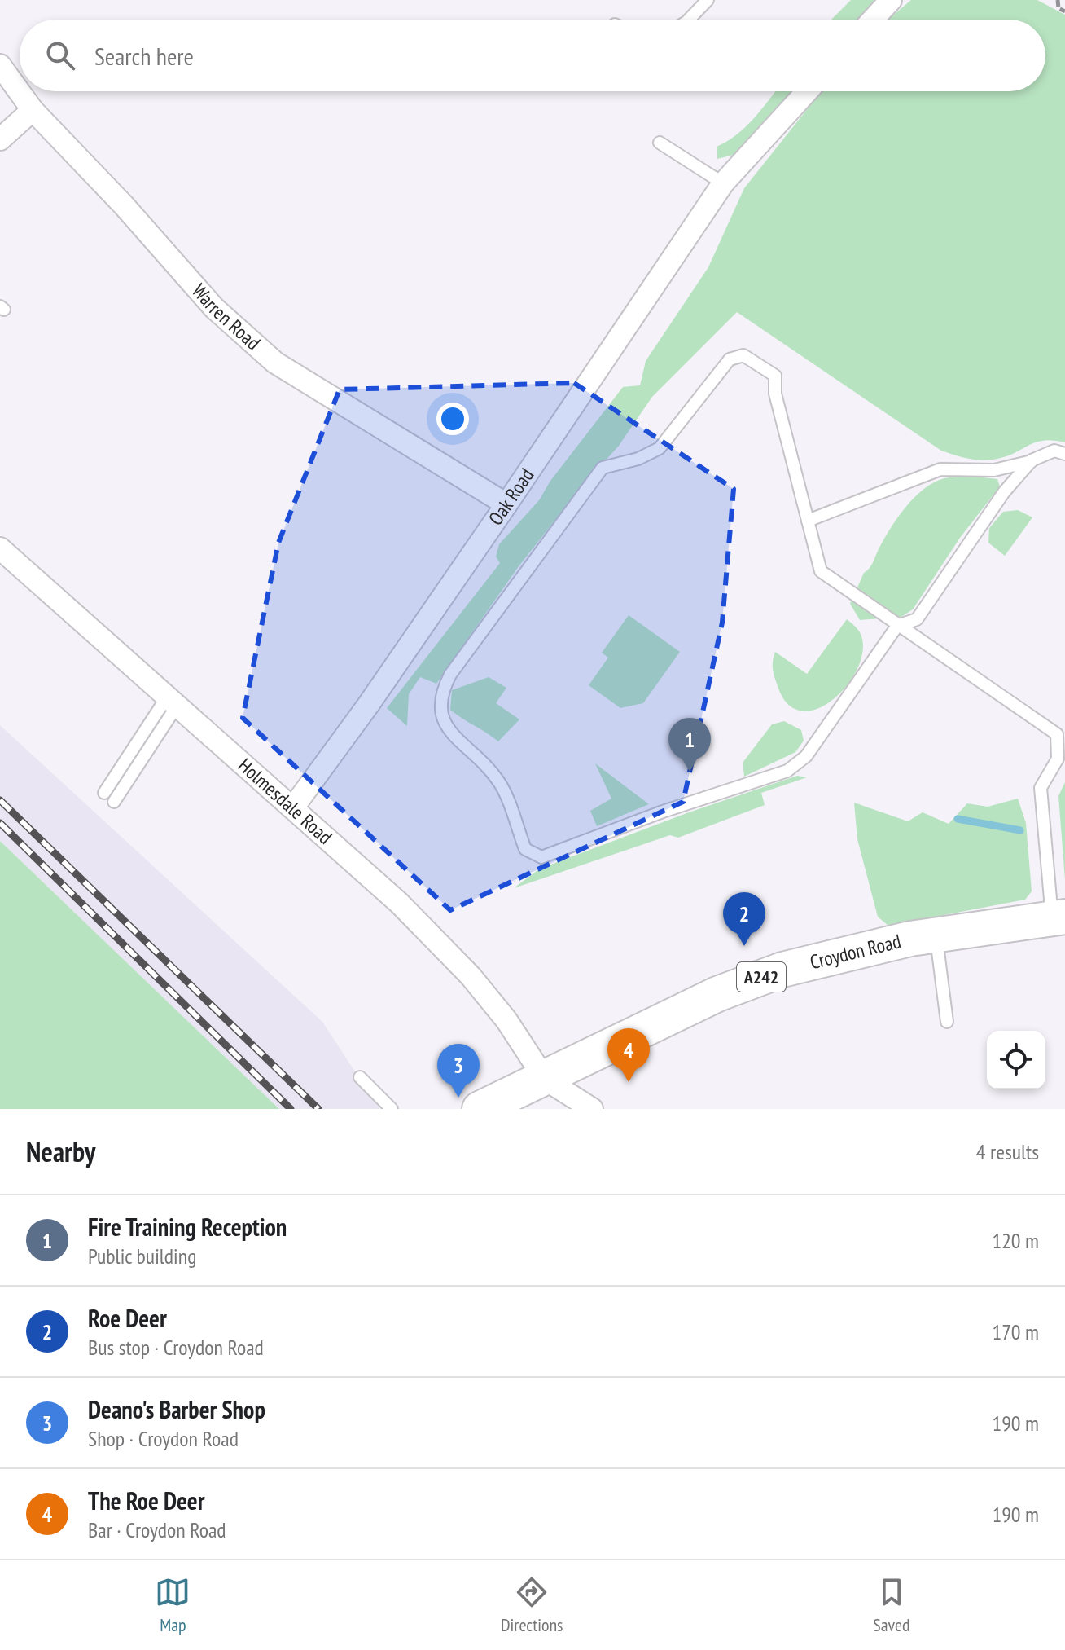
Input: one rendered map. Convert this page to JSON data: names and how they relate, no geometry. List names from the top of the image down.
{
  "streets": {
    "main road": ["Croydon Road", "A242"],
    "street": ["Warren Road", "Oak Road", "Holmesdale Road"]
  },
  "crossings": [
    ["Warren Road", "Oak Road"],
    ["Oak Road", "Holmesdale Road"],
    ["Holmesdale Road", "Croydon Road"]
  ],
  "page": {
    "search": "Search here",
    "pins": [
      "1",
      "2",
      "4",
      "3"
    ],
    "heading": ["Nearby", "4 results"],
    "list": [
      {
        "mark": "1",
        "name": "Fire Training Reception",
        "note": "Public building",
        "value": "120 m"
      },
      {
        "mark": "2",
        "name": "Roe Deer",
        "note": "Bus stop · Croydon Road",
        "value": "170 m"
      },
      {
        "mark": "3",
        "name": "Deano's Barber Shop",
        "note": "Shop · Croydon Road",
        "value": "190 m"
      },
      {
        "mark": "4",
        "name": "The Roe Deer",
        "note": "Bar · Croydon Road",
        "value": "190 m"
      }
    ],
    "nav": ["Map", "Directions", "Saved"]
  }
}
